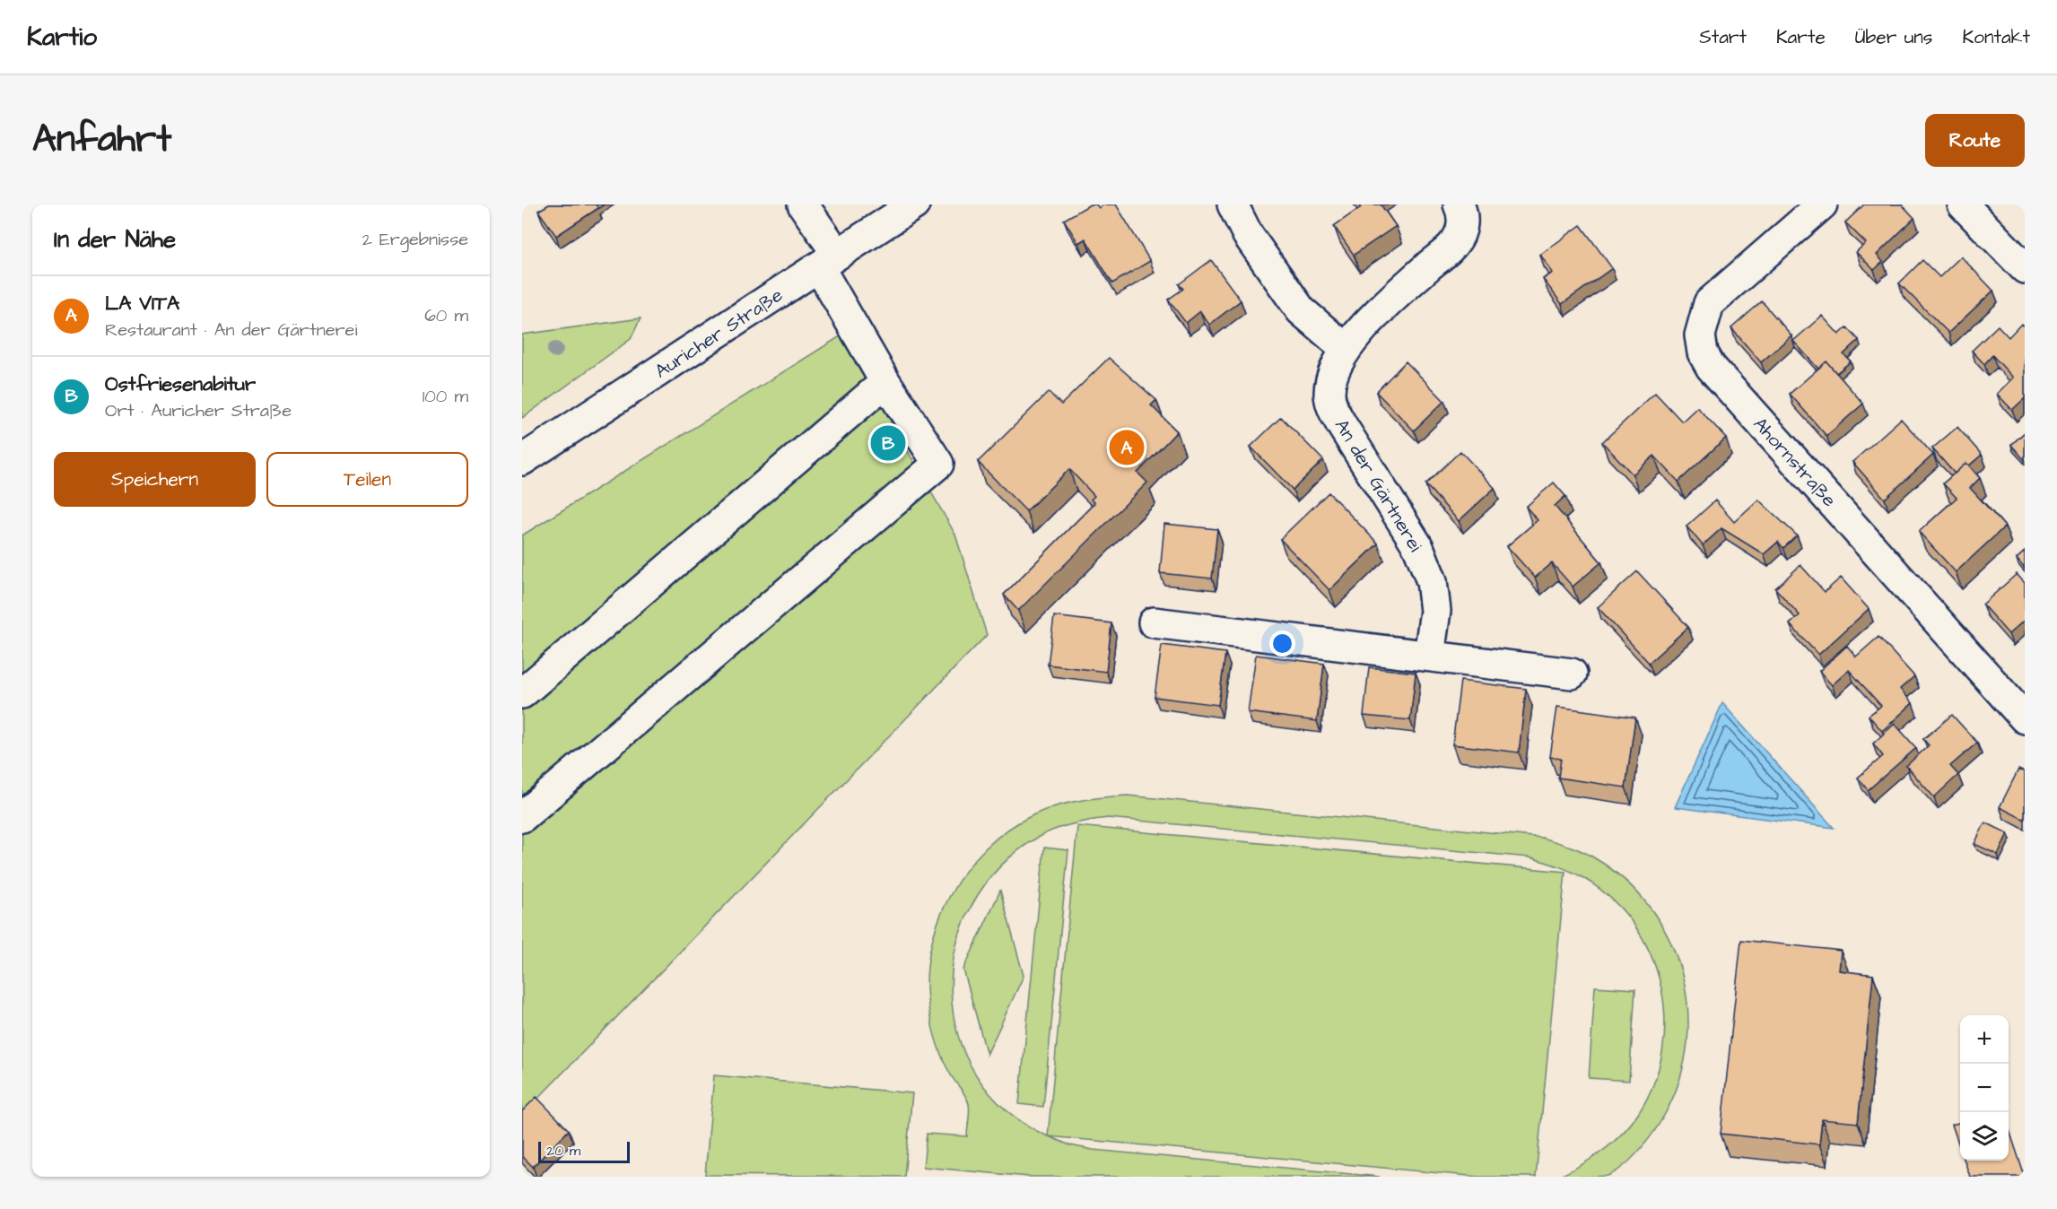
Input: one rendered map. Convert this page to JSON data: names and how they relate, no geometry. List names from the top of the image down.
{
  "streets": {
    "street": ["Auricher Straße", "Ahornstraße", "An der Gärtnerei"]
  },
  "scale_bar": "20 m",
  "page": {
    "header": "Kartio",
    "nav": [
      "Start",
      "Karte",
      "Über uns",
      "Kontakt"
    ],
    "title": "Anfahrt",
    "buttons": [
      "Route",
      ["Speichern", "Teilen"]
    ],
    "heading": ["In der Nähe", "2 Ergebnisse"],
    "list": [
      {
        "mark": "A",
        "name": "LA VITA",
        "note": "Restaurant · An der Gärtnerei",
        "value": "60 m"
      },
      {
        "mark": "B",
        "name": "Ostfriesenabitur",
        "note": "Ort · Auricher Straße",
        "value": "100 m"
      }
    ],
    "pins": ["B", "A"],
    "map_buttons": ["+", "−"],
    "scale": "20 m"
  }
}
